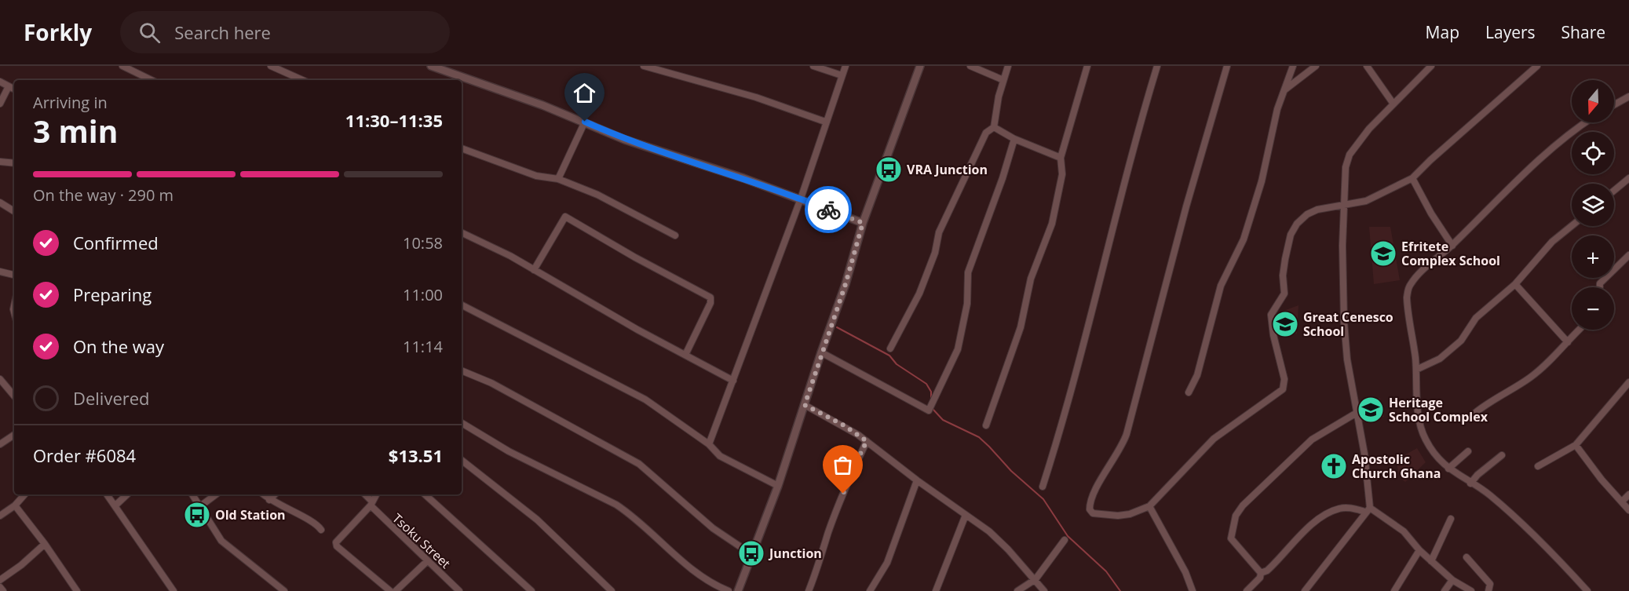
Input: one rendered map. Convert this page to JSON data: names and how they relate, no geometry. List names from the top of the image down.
{
  "streets": {
    "street": ["Tsoku Street"]
  },
  "places": {
    "bus stop": ["VRA Junction", "Old Station", "Junction"],
    "school or university": ["Efritete Complex School", "Great Cenesco School", "Heritage School Complex"],
    "church": ["Apostolic Church Ghana"]
  },
  "north": "bottom",
  "page": {
    "header": "Forkly",
    "search": "Search here",
    "nav": ["Map", "Layers", "Share"],
    "map_buttons": ["+", "−"],
    "heading": ["3 min", "Arriving in", "11:30–11:35"],
    "panel": ["Order #6084", "$13.51"],
    "bar": "On the way · 290 m",
    "list": [
      ["Confirmed", "10:58"],
      ["Preparing", "11:00"],
      ["On the way", "11:14"],
      "Delivered"
    ]
  }
}
